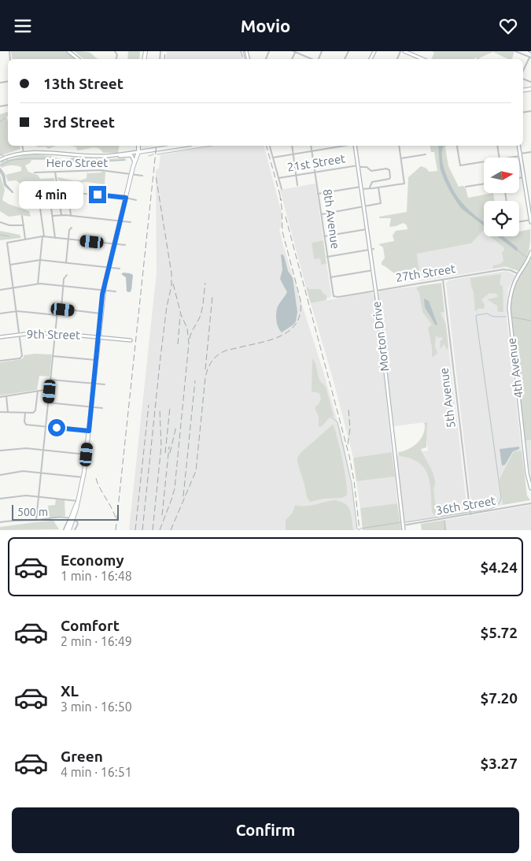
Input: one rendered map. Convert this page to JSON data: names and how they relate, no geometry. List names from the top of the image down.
{
  "streets": {
    "street": [
      "Hero Street",
      "21st Street",
      "8th Avenue",
      "27th Street",
      "9th Street",
      "Morton Drive",
      "4th Avenue",
      "5th Avenue",
      "36th Street"
    ]
  },
  "crossings": [
    ["21st Street", "8th Avenue"],
    ["21st Street", "Morton Drive"],
    ["8th Avenue", "27th Street"],
    ["27th Street", "Morton Drive"],
    ["27th Street", "4th Avenue"],
    ["27th Street", "5th Avenue"],
    ["Morton Drive", "36th Street"],
    ["5th Avenue", "36th Street"]
  ],
  "scale_bar": "500 m",
  "north": "right",
  "page": {
    "header": "Movio",
    "banner": ["13th Street", "3rd Street"],
    "bubble": "4 min",
    "scale": "500 m",
    "list": [
      {
        "name": "Economy",
        "note": "1 min · 16:48",
        "value": "$4.24"
      },
      {
        "name": "Comfort",
        "note": "2 min · 16:49",
        "value": "$5.72"
      },
      {
        "name": "XL",
        "note": "3 min · 16:50",
        "value": "$7.20"
      },
      {
        "name": "Green",
        "note": "4 min · 16:51",
        "value": "$3.27"
      }
    ],
    "buttons": "Confirm"
  }
}
